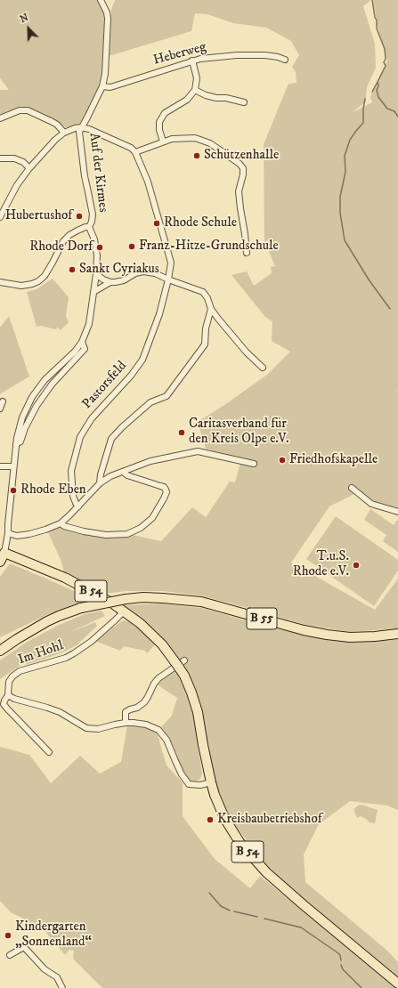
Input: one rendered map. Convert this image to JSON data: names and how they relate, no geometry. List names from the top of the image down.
{
  "streets": {
    "main road": ["B 54", "B 55"],
    "street": [
      "Heberweg",
      "Auf der Kirmes",
      "Pastorsfeld",
      "Im Hohl"
    ]
  },
  "crossings": [
    ["Heberweg", "Auf der Kirmes"],
    ["B 54", "Im Hohl"]
  ],
  "places": [
    "Schützenhalle",
    "Hubertushof",
    "Rhode Schule",
    "Franz-Hitze-Grundschule",
    "Rhode Dorf",
    "Sankt Cyriakus",
    "Caritasverband für den Kreis Olpe e.V.",
    "Friedhofskapelle",
    "Rhode Eben",
    "T.u.S. Rhode e.V.",
    "Kreisbaubetriebshof",
    "Kindergarten „Sonnenland“"
  ],
  "north": "top left"
}
